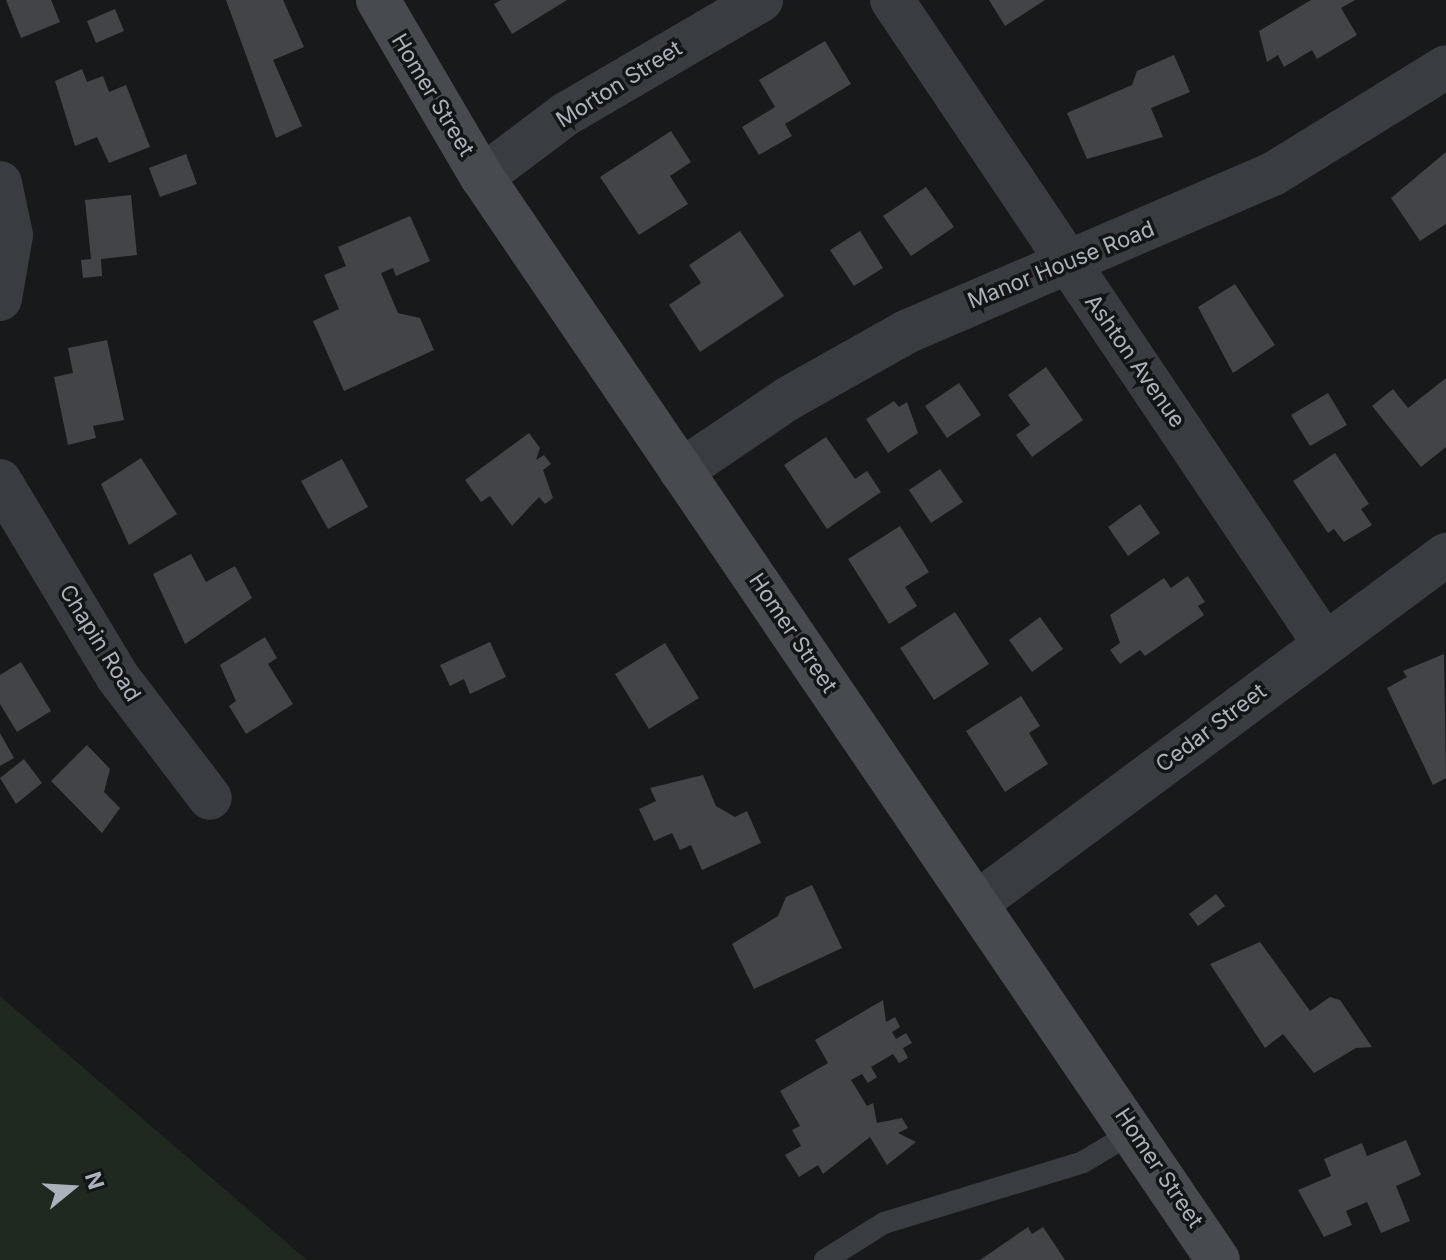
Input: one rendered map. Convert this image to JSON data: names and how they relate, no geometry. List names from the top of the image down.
{
  "streets": {
    "street": [
      "Morton Street",
      "Homer Street",
      "Manor House Road",
      "Ashton Avenue",
      "Chapin Road",
      "Cedar Street"
    ]
  },
  "crossings": [
    ["Morton Street", "Homer Street"],
    ["Homer Street", "Manor House Road"],
    ["Homer Street", "Cedar Street"],
    ["Manor House Road", "Ashton Avenue"],
    ["Ashton Avenue", "Cedar Street"]
  ],
  "north": "right"
}
